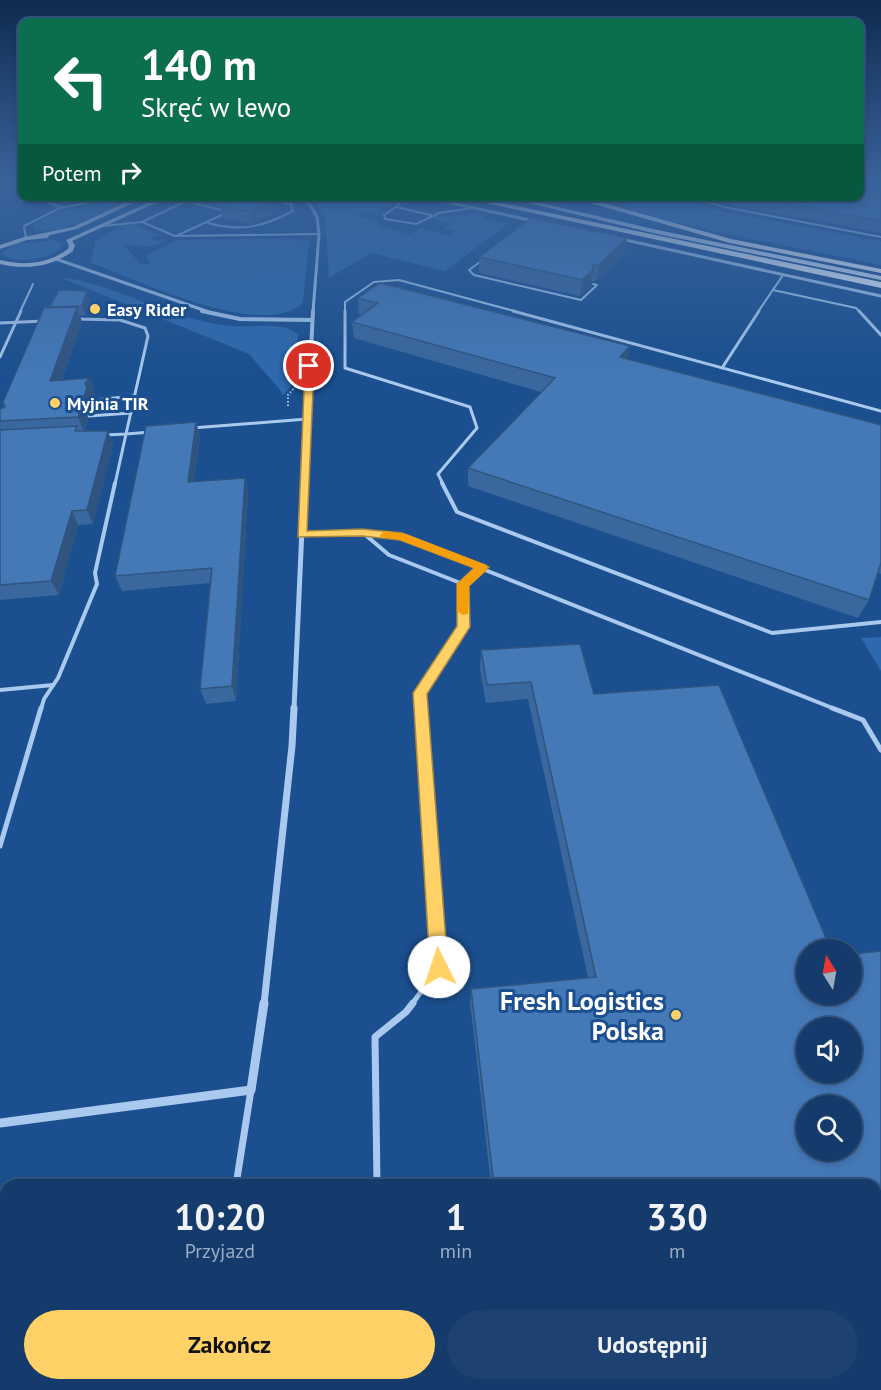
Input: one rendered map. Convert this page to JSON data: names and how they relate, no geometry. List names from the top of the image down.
{
  "places": ["Easy Rider", "Myjnia TIR", "Fresh Logistics Polska"],
  "north": "top",
  "page": {
    "turn": ["140 m", "Skręć w lewo"],
    "then": "Potem",
    "eta": [
      "10:20",
      "Przyjazd",
      "1",
      "min",
      "330",
      "m"
    ],
    "buttons": ["Zakończ", "Udostępnij"]
  }
}
